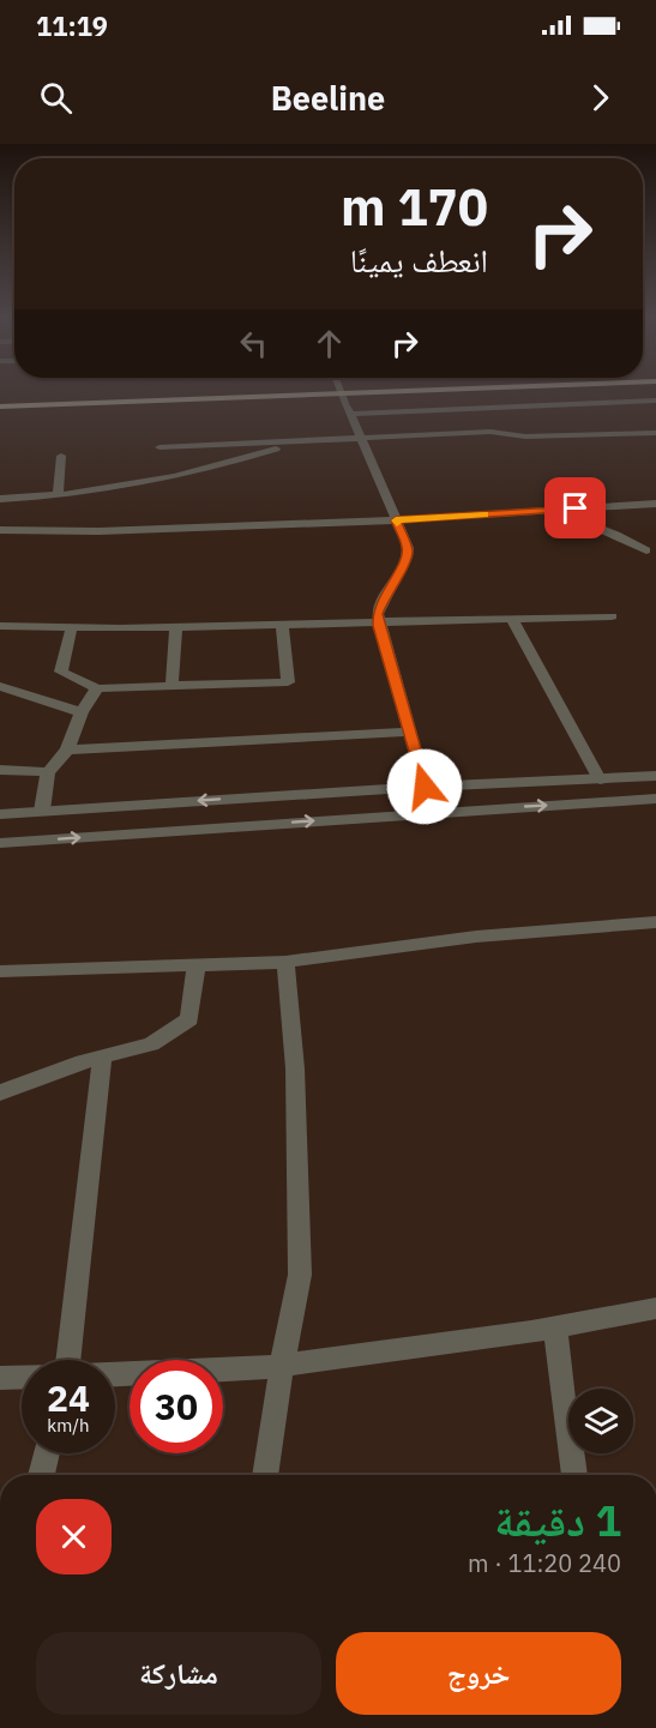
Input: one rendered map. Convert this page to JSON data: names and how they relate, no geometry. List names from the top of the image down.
{
  "page": {
    "status": "11:19",
    "header": "Beeline",
    "turn": ["170 m", "انعطف يمينًا"],
    "speed": "24 km/h",
    "limit": "30",
    "heading": ["1 دقيقة", "240 m · 11:20"],
    "buttons": ["خروج", "مشاركة"]
  }
}
